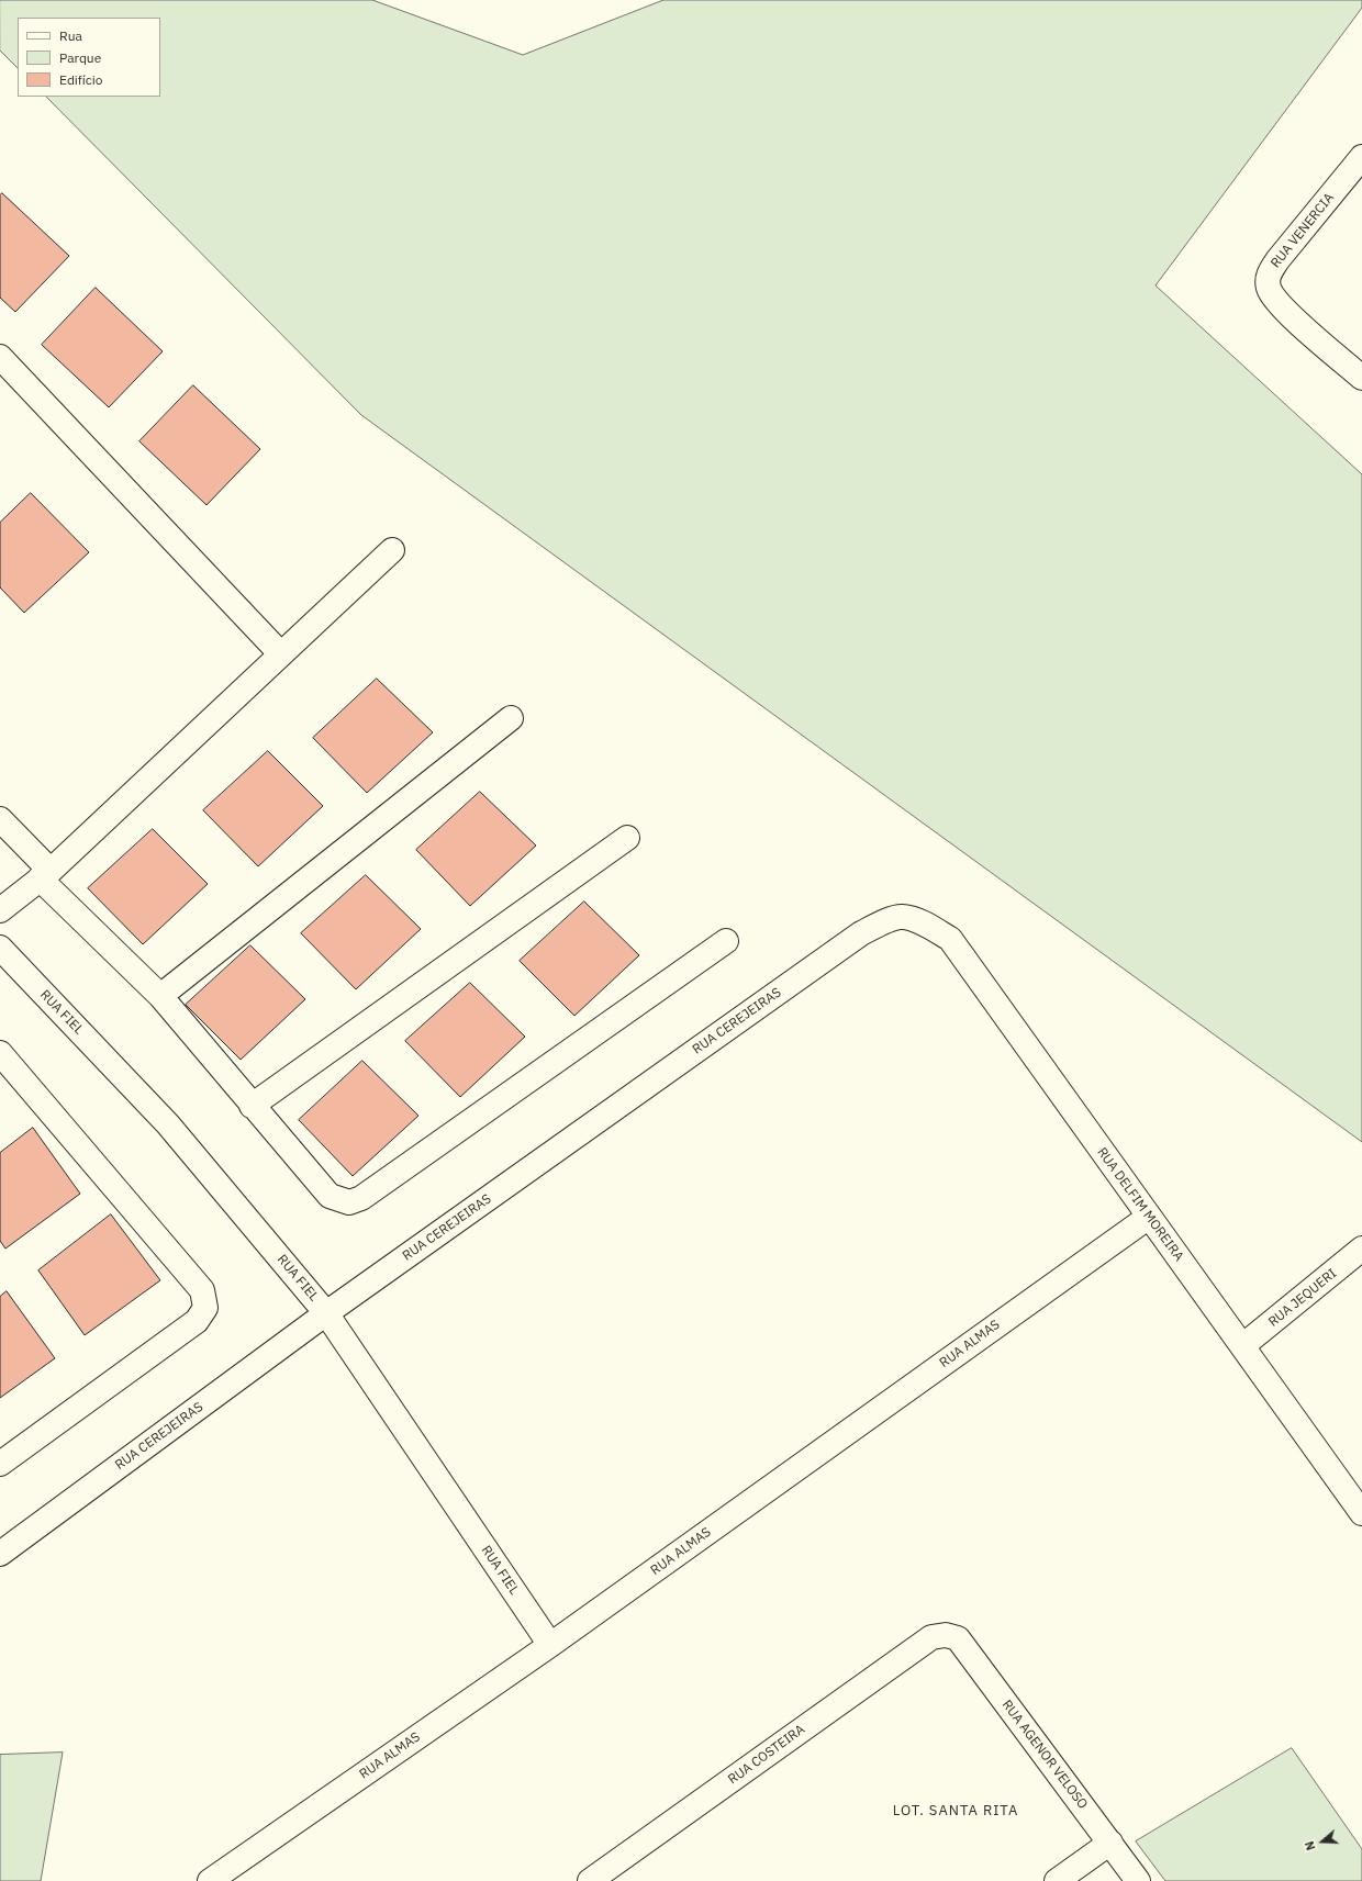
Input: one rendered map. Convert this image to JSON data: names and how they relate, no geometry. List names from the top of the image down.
{
  "streets": {
    "street": [
      "RUA VENERCIA",
      "RUA FIEL",
      "RUA CEREJEIRAS",
      "RUA DELFIM MOREIRA",
      "RUA JEQUERI",
      "RUA ALMAS",
      "RUA COSTEIRA",
      "RUA AGENOR VELOSO"
    ]
  },
  "crossings": [
    ["RUA FIEL", "RUA CEREJEIRAS"],
    ["RUA FIEL", "RUA ALMAS"],
    ["RUA CEREJEIRAS", "RUA DELFIM MOREIRA"],
    ["RUA DELFIM MOREIRA", "RUA JEQUERI"],
    ["RUA DELFIM MOREIRA", "RUA ALMAS"],
    ["RUA COSTEIRA", "RUA AGENOR VELOSO"]
  ],
  "districts": ["LOT. SANTA RITA"],
  "legend": ["Rua", "Parque", "Edifício"],
  "north": "left"
}
